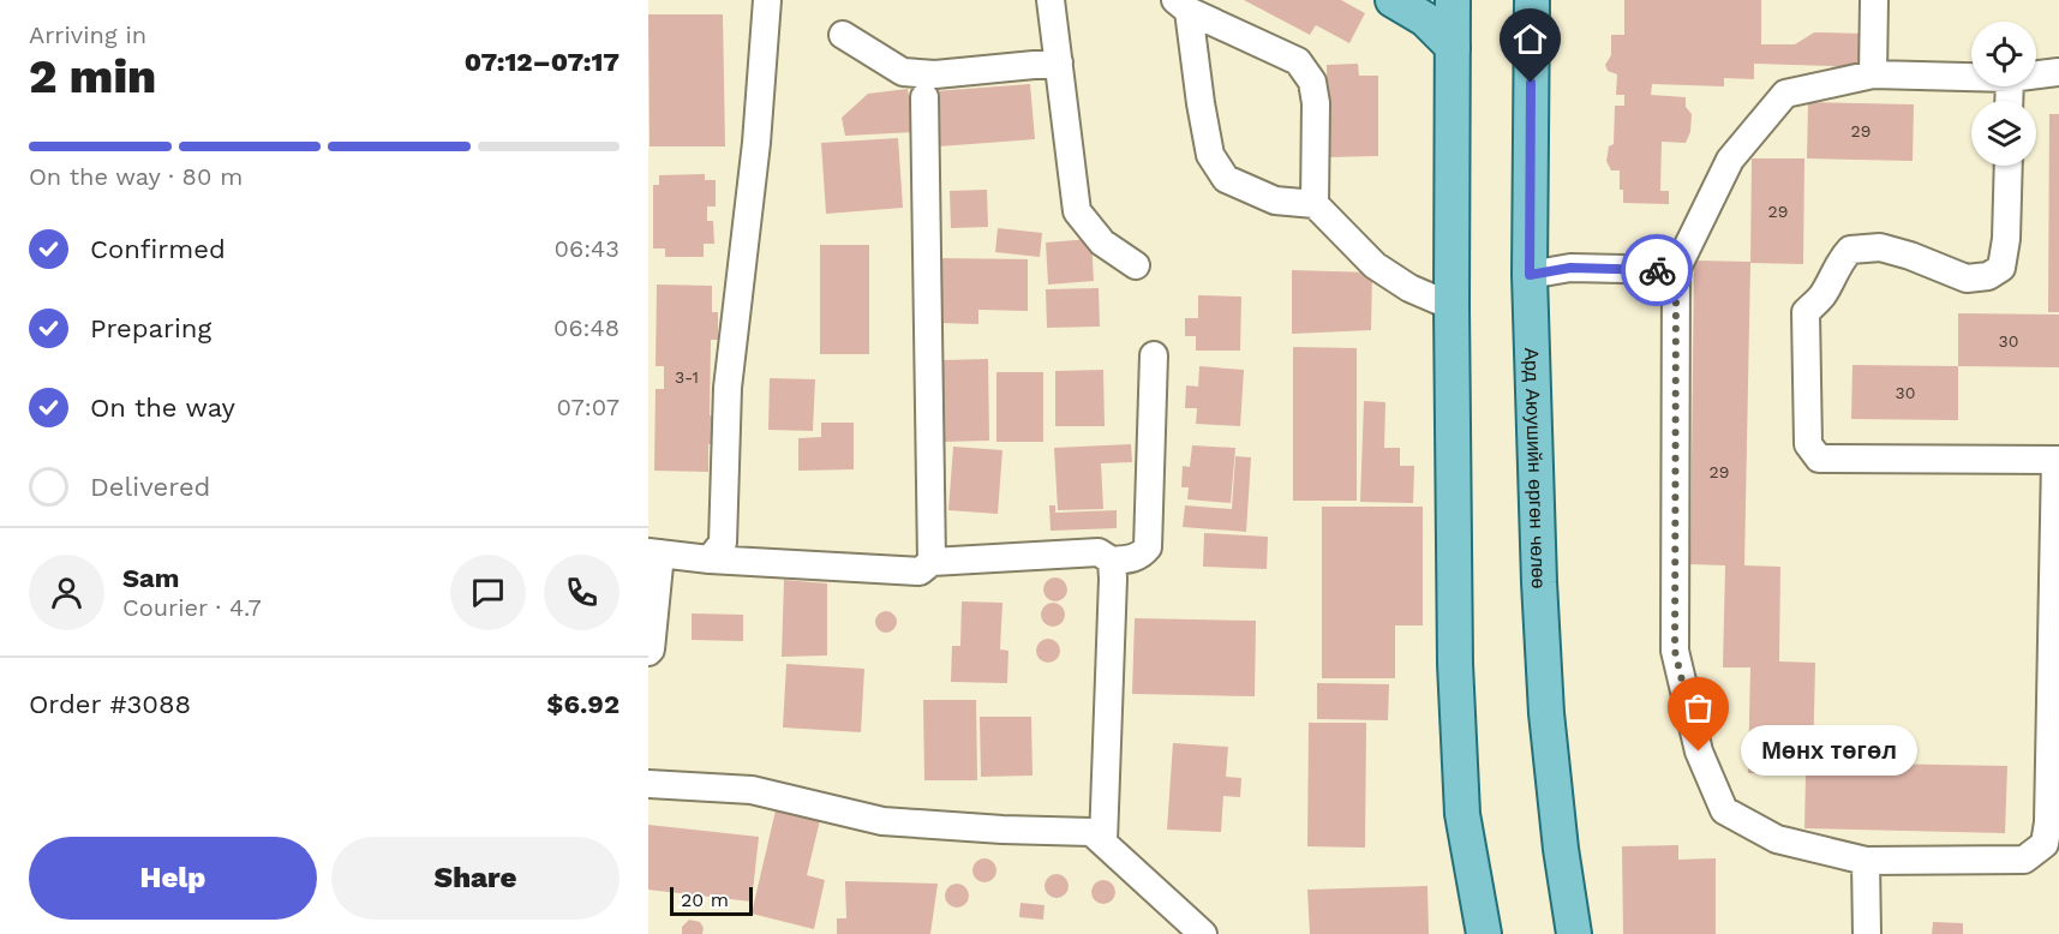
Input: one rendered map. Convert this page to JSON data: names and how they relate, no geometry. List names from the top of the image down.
{
  "streets": {
    "main road": ["Ард Аюушийн өргөн чөлөө"]
  },
  "places": ["Мөнх төгөл"],
  "house_numbers": [
    "29",
    "29",
    "30",
    "3-1",
    "30",
    "29"
  ],
  "scale_bar": "20 m",
  "page": {
    "heading": ["2 min", "Arriving in", "07:12–07:17"],
    "panel": [
      "Sam",
      "Courier · 4.7",
      "Order #3088",
      "$6.92"
    ],
    "bar": "On the way · 80 m",
    "list": [
      ["Confirmed", "06:43"],
      ["Preparing", "06:48"],
      ["On the way", "07:07"],
      "Delivered"
    ],
    "bubble": "Мөнх төгөл",
    "buttons": ["Help", "Share"],
    "scale": "20 m"
  }
}
